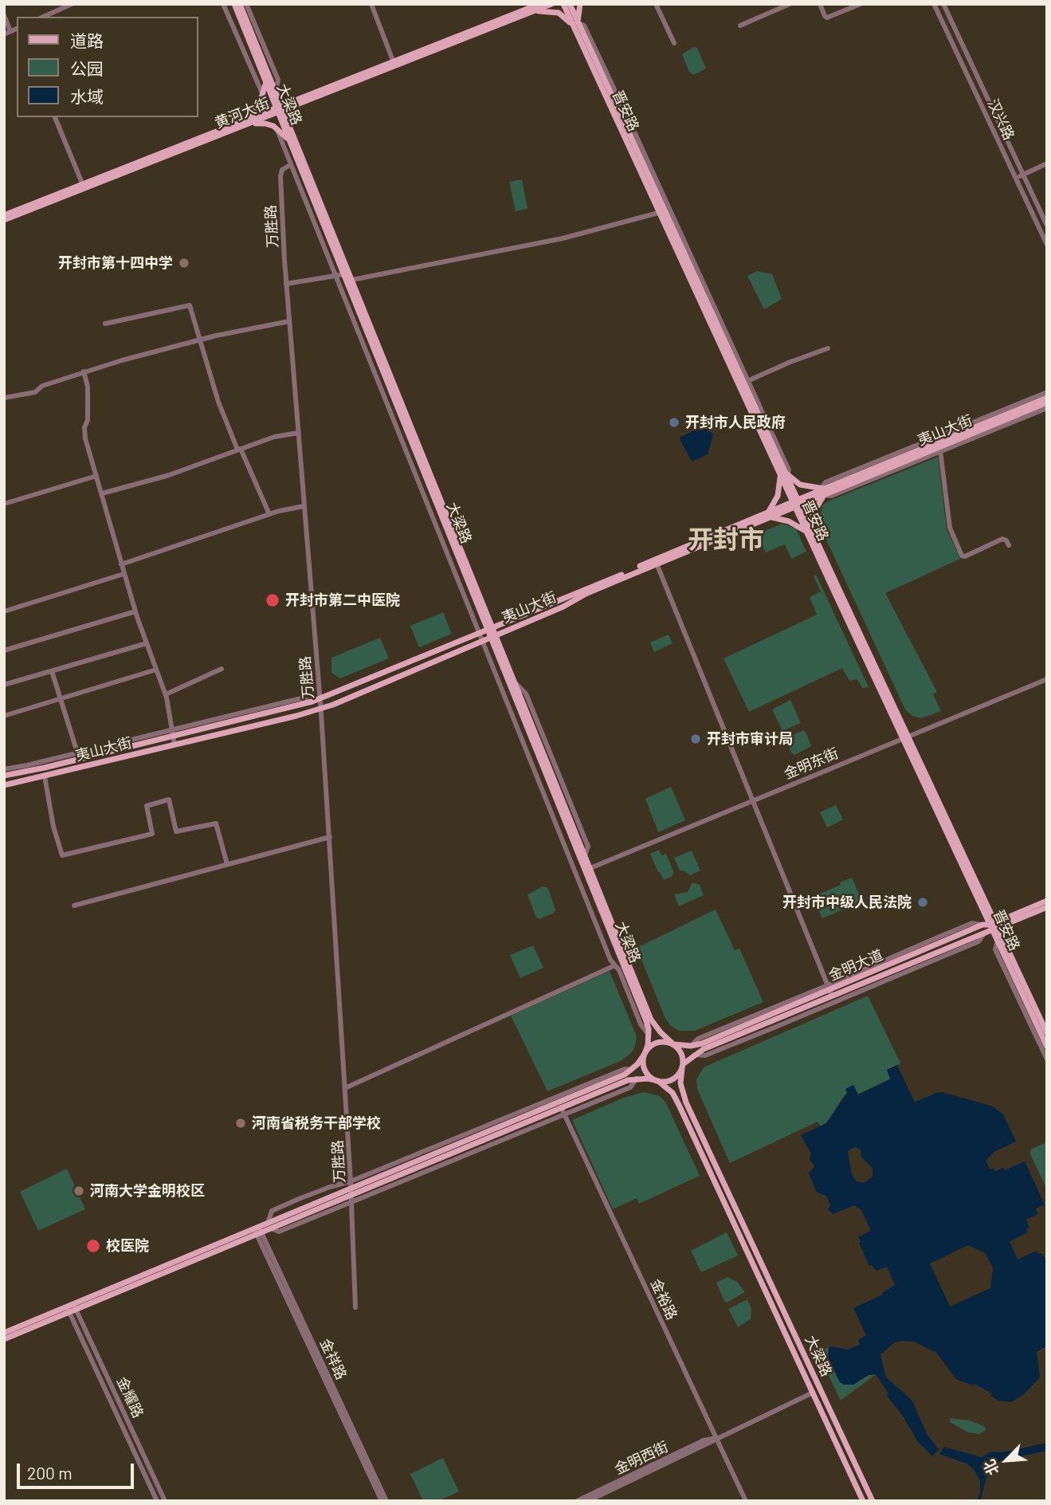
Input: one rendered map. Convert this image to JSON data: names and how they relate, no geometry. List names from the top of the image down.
{
  "streets": {
    "main road": [
      "大梁路",
      "晋安路",
      "黄河大街",
      "夷山大街",
      "金明大道"
    ],
    "street": [
      "汉兴路",
      "万胜路",
      "金明东街",
      "金裕路",
      "金祥路",
      "金耀路",
      "金明西街"
    ]
  },
  "crossings": [
    ["大梁路", "黄河大街"],
    ["大梁路", "夷山大街"],
    ["大梁路", "金明东街"],
    ["大梁路", "金明大道"],
    ["大梁路", "金明西街"],
    ["晋安路", "夷山大街"],
    ["晋安路", "金明东街"],
    ["晋安路", "金明大道"],
    ["万胜路", "夷山大街"],
    ["金裕路", "金明西街"]
  ],
  "districts": ["开封市"],
  "places": [
    "开封市第十四中学",
    "开封市人民政府",
    "开封市第二中医院",
    "开封市审计局",
    "开封市中级人民法院",
    "河南省税务干部学校",
    "河南大学金明校区",
    "校医院"
  ],
  "legend": ["道路", "公园", "水域"],
  "scale_bar": "200 m",
  "north": "bottom left"
}
